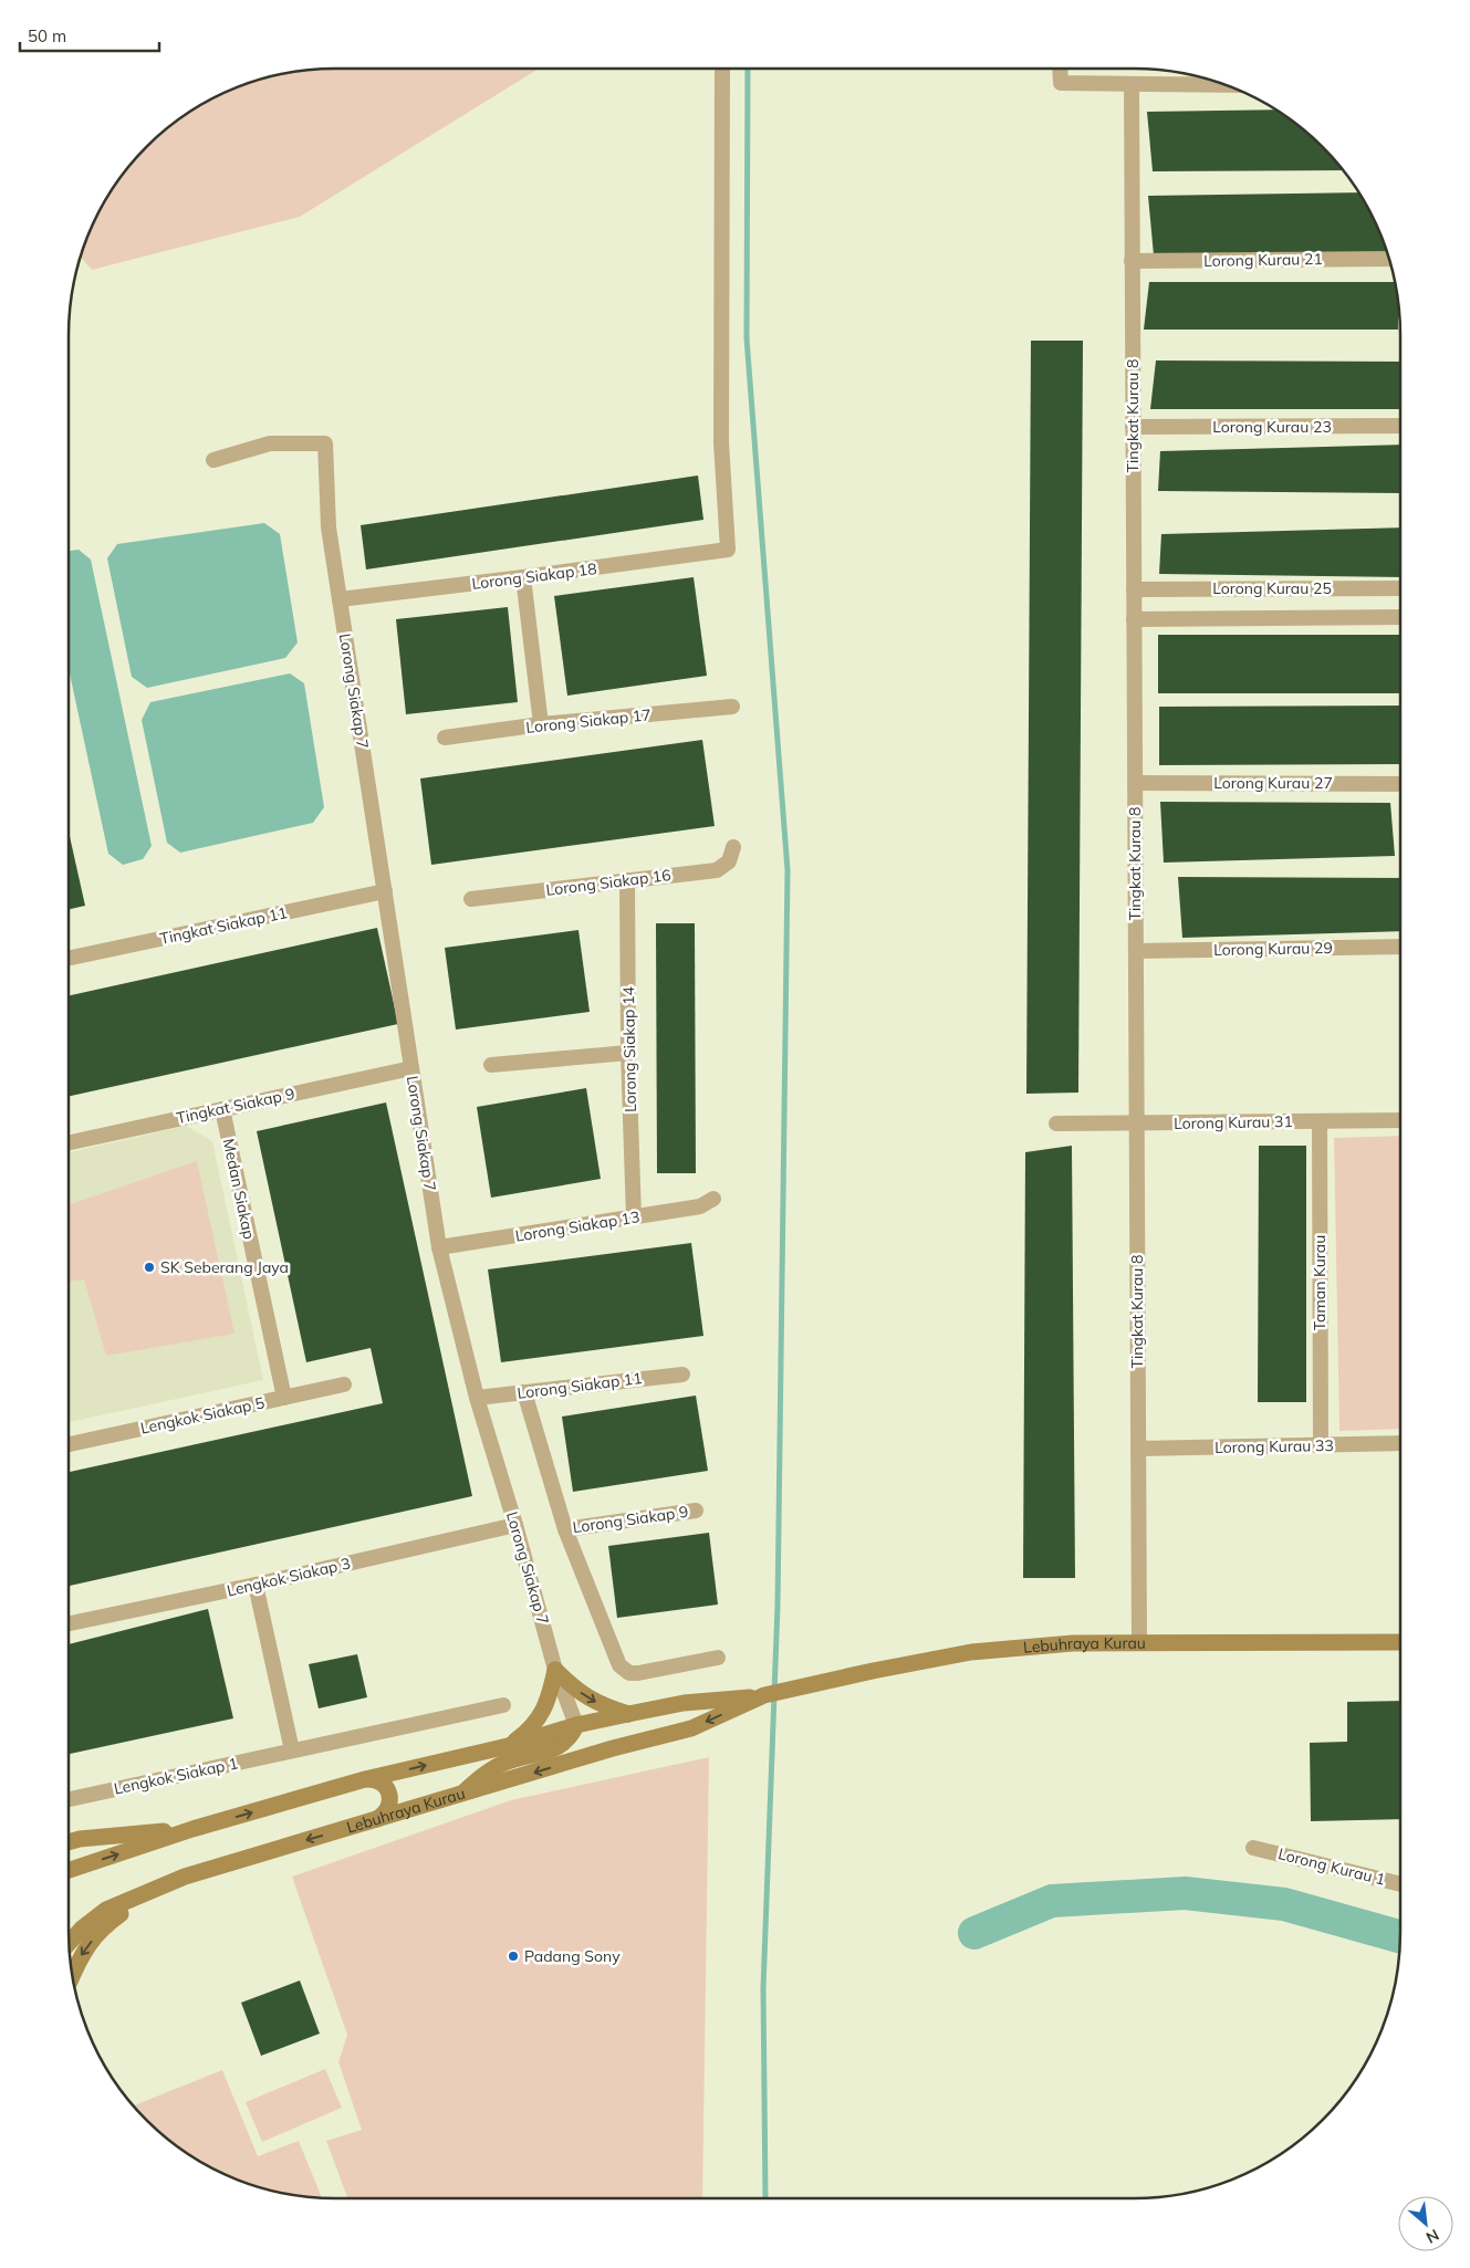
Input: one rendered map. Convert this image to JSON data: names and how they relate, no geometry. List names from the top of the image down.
{
  "streets": {
    "street": [
      "Lorong Kurau 21",
      "Tingkat Kurau 8",
      "Lorong Kurau 23",
      "Lorong Siakap 18",
      "Lorong Kurau 25",
      "Lorong Siakap 7",
      "Lorong Siakap 17",
      "Lorong Kurau 27",
      "Lorong Siakap 16",
      "Tingkat Siakap 11",
      "Lorong Kurau 29",
      "Lorong Siakap 14",
      "Tingkat Siakap 9",
      "Lorong Kurau 31",
      "Medan Siakap",
      "Lorong Siakap 13",
      "Taman Kurau",
      "Lorong Siakap 11",
      "Lengkok Siakap 5",
      "Lorong Kurau 33",
      "Lorong Siakap 9",
      "Lengkok Siakap 3",
      "Lebuhraya Kurau",
      "Lengkok Siakap 1",
      "Lorong Kurau 1"
    ]
  },
  "crossings": [
    ["Lorong Kurau 21", "Tingkat Kurau 8"],
    ["Tingkat Kurau 8", "Lorong Kurau 23"],
    ["Tingkat Kurau 8", "Lorong Kurau 25"],
    ["Tingkat Kurau 8", "Lorong Kurau 27"],
    ["Tingkat Kurau 8", "Lorong Kurau 29"],
    ["Tingkat Kurau 8", "Lorong Kurau 31"],
    ["Tingkat Kurau 8", "Lorong Kurau 33"],
    ["Tingkat Kurau 8", "Lebuhraya Kurau"],
    ["Lorong Siakap 18", "Lorong Siakap 7"],
    ["Lorong Siakap 7", "Tingkat Siakap 11"],
    ["Lorong Siakap 7", "Tingkat Siakap 9"],
    ["Lorong Siakap 7", "Lorong Siakap 13"],
    ["Lorong Siakap 7", "Lorong Siakap 11"],
    ["Lorong Siakap 7", "Lengkok Siakap 3"],
    ["Lorong Siakap 7", "Lebuhraya Kurau"],
    ["Lorong Siakap 16", "Lorong Siakap 14"],
    ["Lorong Siakap 14", "Lorong Siakap 13"],
    ["Tingkat Siakap 9", "Medan Siakap"],
    ["Lorong Kurau 31", "Taman Kurau"],
    ["Medan Siakap", "Lengkok Siakap 5"],
    ["Taman Kurau", "Lorong Kurau 33"]
  ],
  "places": ["SK Seberang Jaya", "Padang Sony"],
  "scale_bar": "50 m",
  "north": "bottom right"
}
